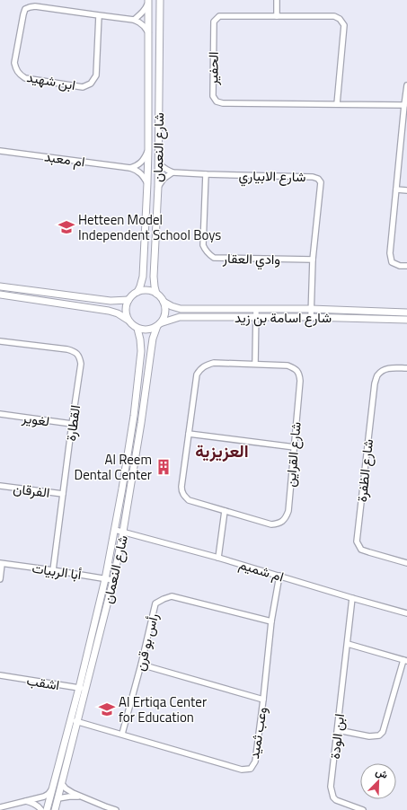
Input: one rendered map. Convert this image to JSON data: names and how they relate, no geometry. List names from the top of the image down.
{
  "streets": {
    "street": [
      "الحفير",
      "ابن شهيد",
      "شارع النعمان",
      "ام معبد",
      "شارع الابياري",
      "وادي العقار",
      "شارع اسامة بن زيد",
      "لغوير",
      "القطارة",
      "شارع القراين",
      "شارع الظفرة",
      "الفرقان",
      "ام شميم",
      "أبا الربيات",
      "رأس بو قرن",
      "اشقب",
      "وعب ثميد",
      "ابن الودة"
    ]
  },
  "crossings": [
    ["شارع النعمان", "ام معبد"],
    ["شارع النعمان", "شارع اسامة بن زيد"],
    ["شارع النعمان", "ام شميم"],
    ["شارع النعمان", "أبا الربيات"],
    ["شارع النعمان", "اشقب"],
    ["شارع النعمان", "وعب ثميد"],
    ["شارع الابياري", "وادي العقار"],
    ["شارع الابياري", "شارع اسامة بن زيد"],
    ["لغوير", "القطارة"],
    ["القطارة", "الفرقان"],
    ["القطارة", "أبا الربيات"],
    ["ام شميم", "وعب ثميد"],
    ["ام شميم", "ابن الودة"],
    ["رأس بو قرن", "وعب ثميد"]
  ],
  "districts": ["العزيزية"],
  "places": {
    "school or university": ["Hetteen Model Independent School Boys", "Al Ertiqa Center for Education"],
    "building": ["Al Reem Dental Center"]
  },
  "north": "top right"
}
